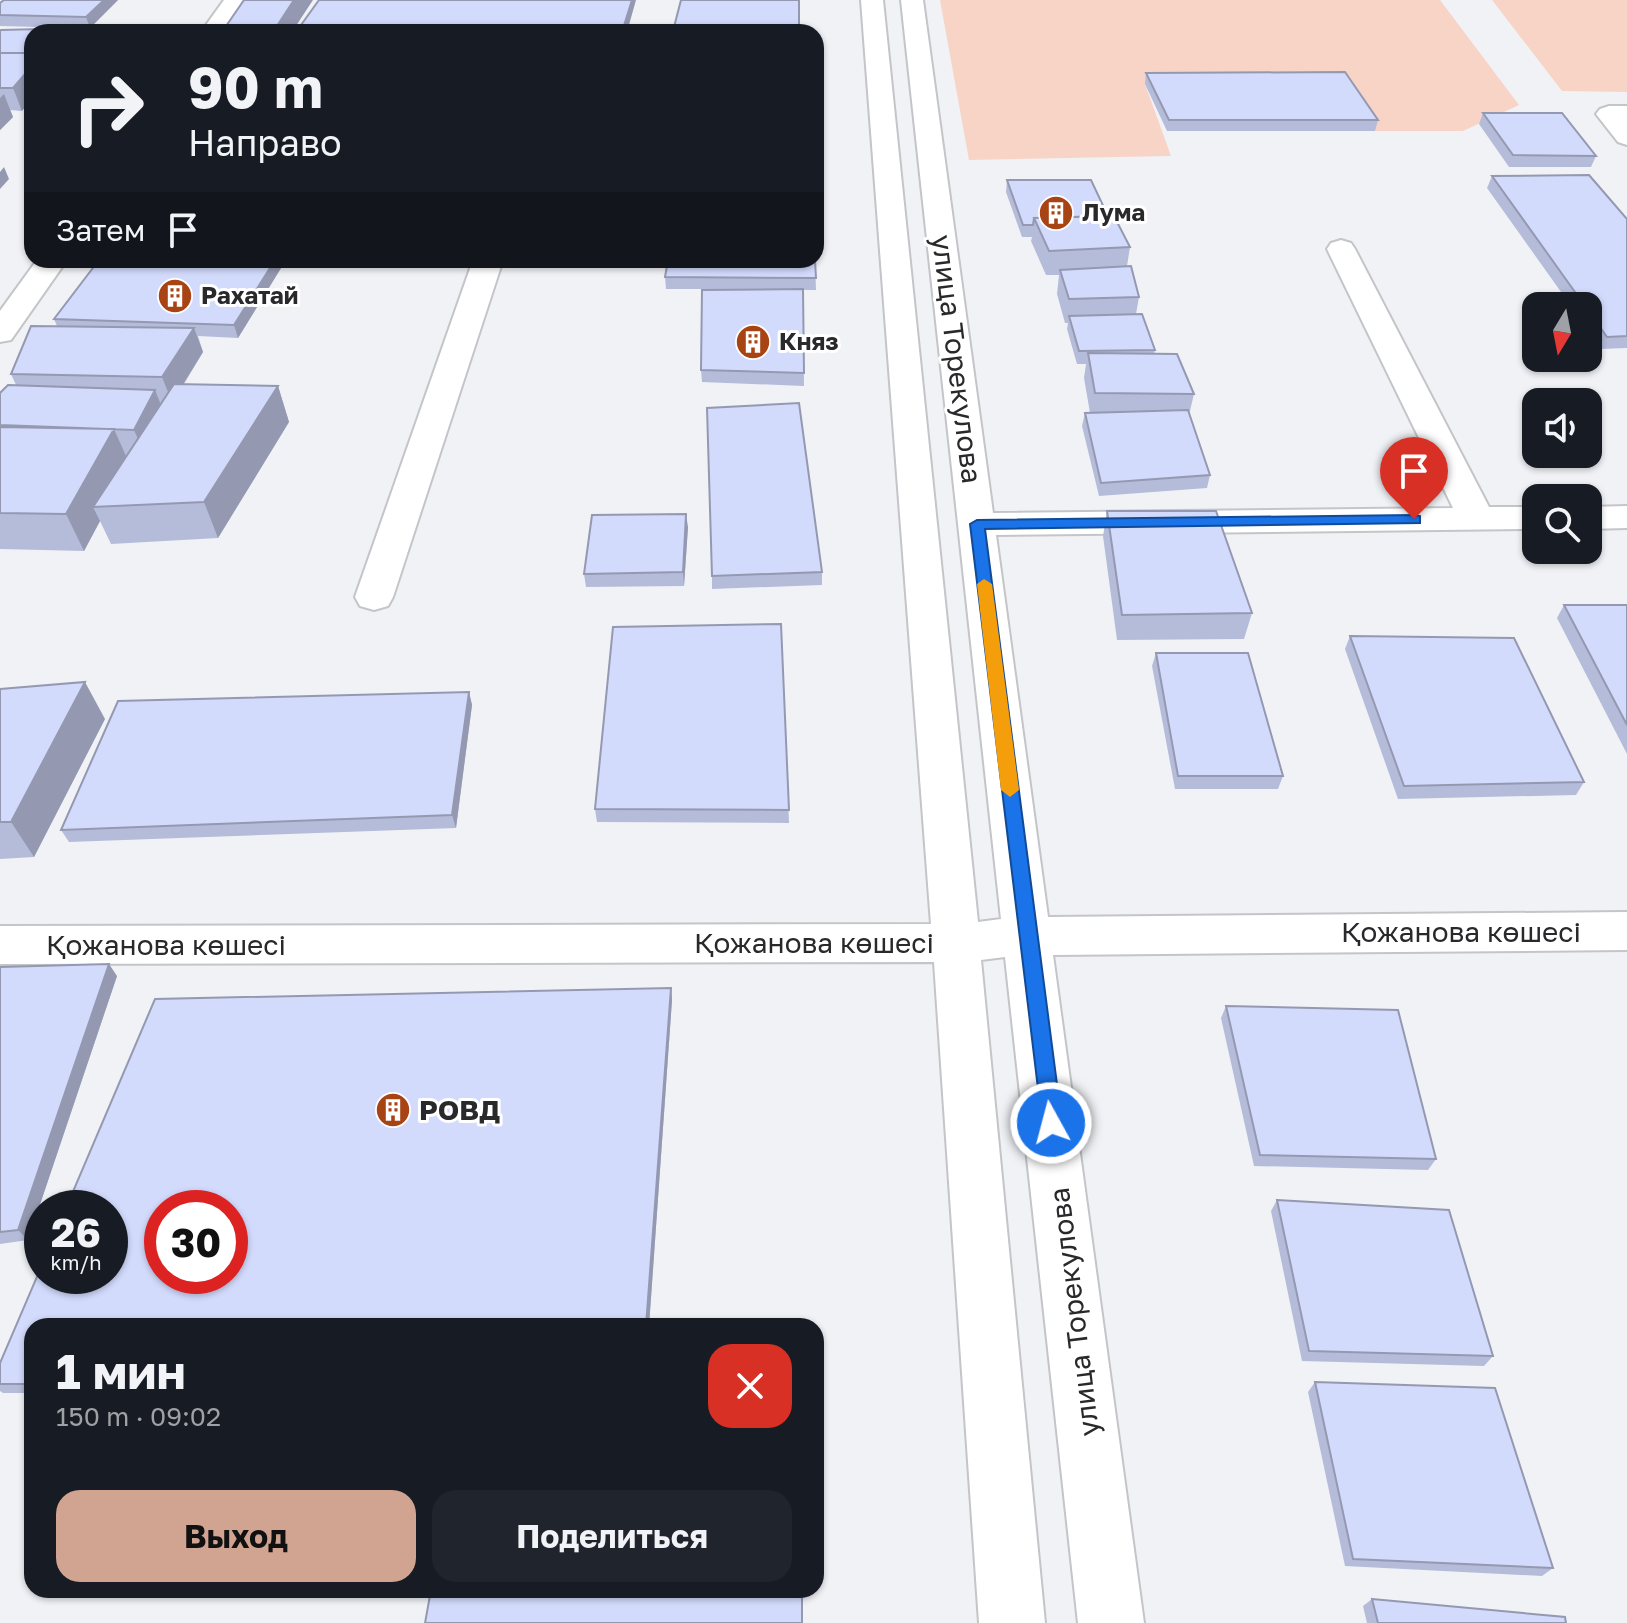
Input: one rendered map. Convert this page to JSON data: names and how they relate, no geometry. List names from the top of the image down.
{
  "streets": {
    "street": ["улица Торекулова", "Қожанова көшесі"]
  },
  "crossings": [
    ["улица Торекулова", "Қожанова көшесі"]
  ],
  "places": {
    "building": [
      "Лума",
      "Рахатай",
      "Княз",
      "РОВД"
    ]
  },
  "north": "bottom",
  "page": {
    "turn": ["90 m", "Направо"],
    "then": "Затем",
    "speed": "26 km/h",
    "limit": "30",
    "heading": ["1 мин", "150 m · 09:02"],
    "buttons": ["Выход", "Поделиться"]
  }
}
